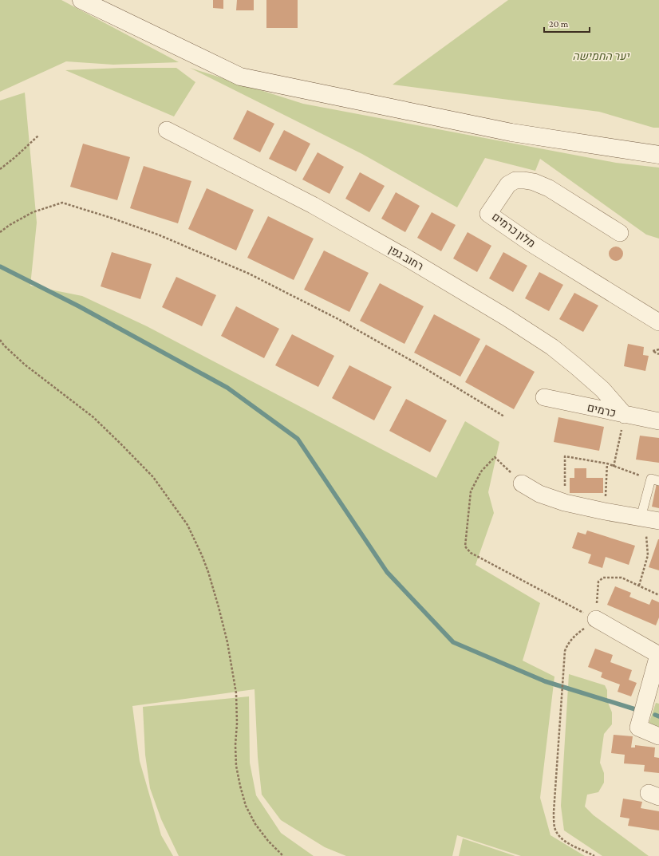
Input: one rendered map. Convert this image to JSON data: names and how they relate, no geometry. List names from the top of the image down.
{
  "streets": {
    "street": ["מלון כרמים", "רחוב גפן", "כרמים"]
  },
  "crossings": [
    ["רחוב גפן", "כרמים"]
  ],
  "parks": ["יער החמישה"],
  "scale_bar": "20 m"
}
